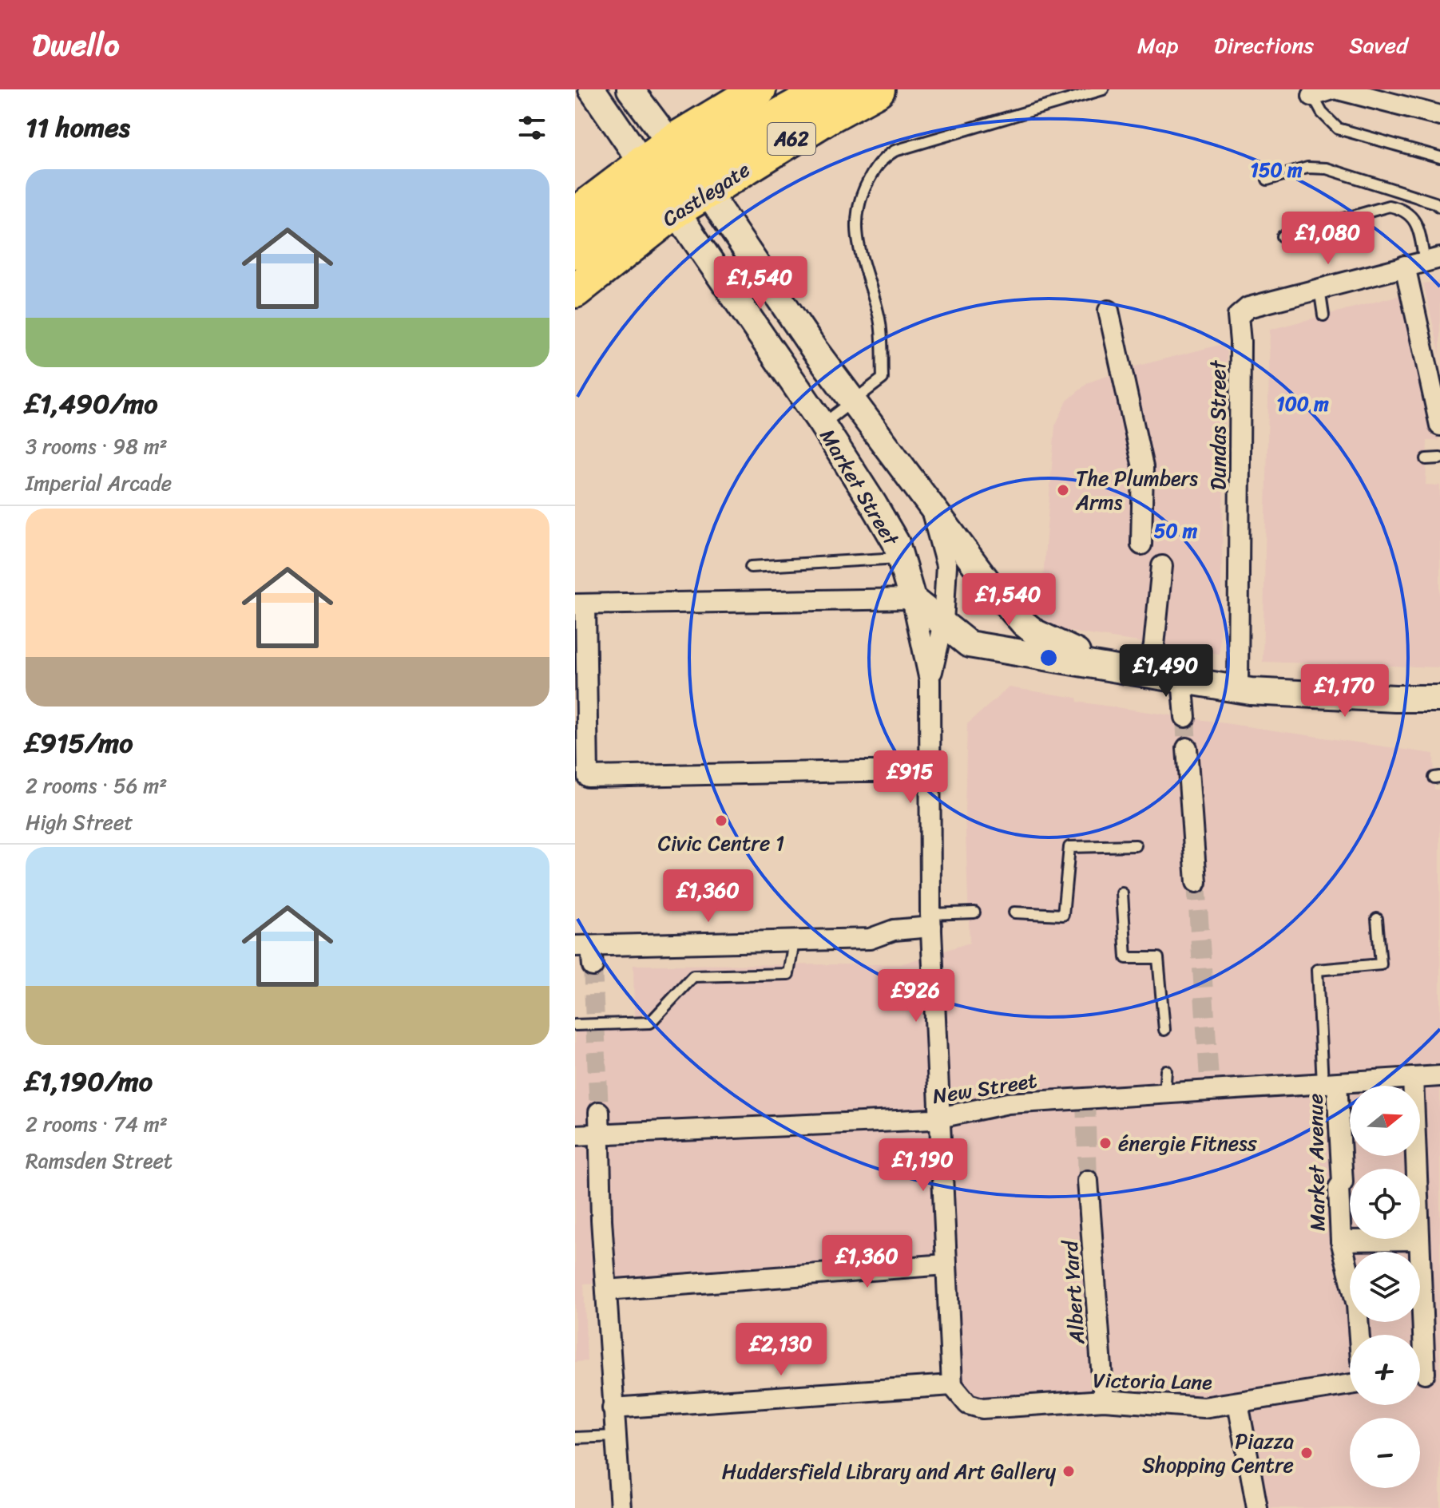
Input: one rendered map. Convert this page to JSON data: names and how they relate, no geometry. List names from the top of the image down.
{
  "streets": {
    "highway": ["A62", "Castlegate"],
    "street": [
      "Dundas Street",
      "Market Street",
      "New Street",
      "Market Avenue",
      "Albert Yard",
      "Victoria Lane"
    ]
  },
  "crossings": [
    ["Castlegate", "Market Street"],
    ["Dundas Street", "Market Street"],
    ["New Street", "Market Avenue"],
    ["Albert Yard", "Victoria Lane"]
  ],
  "places": [
    "The Plumbers Arms",
    "Civic Centre 1",
    "énergie Fitness",
    "Piazza Shopping Centre",
    "Huddersfield Library and Art Gallery"
  ],
  "north": "right",
  "page": {
    "header": "Dwello",
    "nav": ["Map", "Directions", "Saved"],
    "heading": "11 homes",
    "list": [
      {
        "name": "£1,490/mo",
        "note": "3 rooms · 98 m² · Imperial Arcade"
      },
      {
        "name": "£915/mo",
        "note": "2 rooms · 56 m² · High Street"
      },
      {
        "name": "£1,190/mo",
        "note": "2 rooms · 74 m² · Ramsden Street"
      }
    ],
    "price": [
      "£1,080",
      "£1,540",
      "£1,540",
      "£1,490",
      "£1,170",
      "£915",
      "£1,360",
      "£926",
      "£1,190",
      "£1,360",
      "£2,130"
    ],
    "map_buttons": ["+", "−"]
  },
  "rings": ["150 m", "100 m", "50 m"]
}
